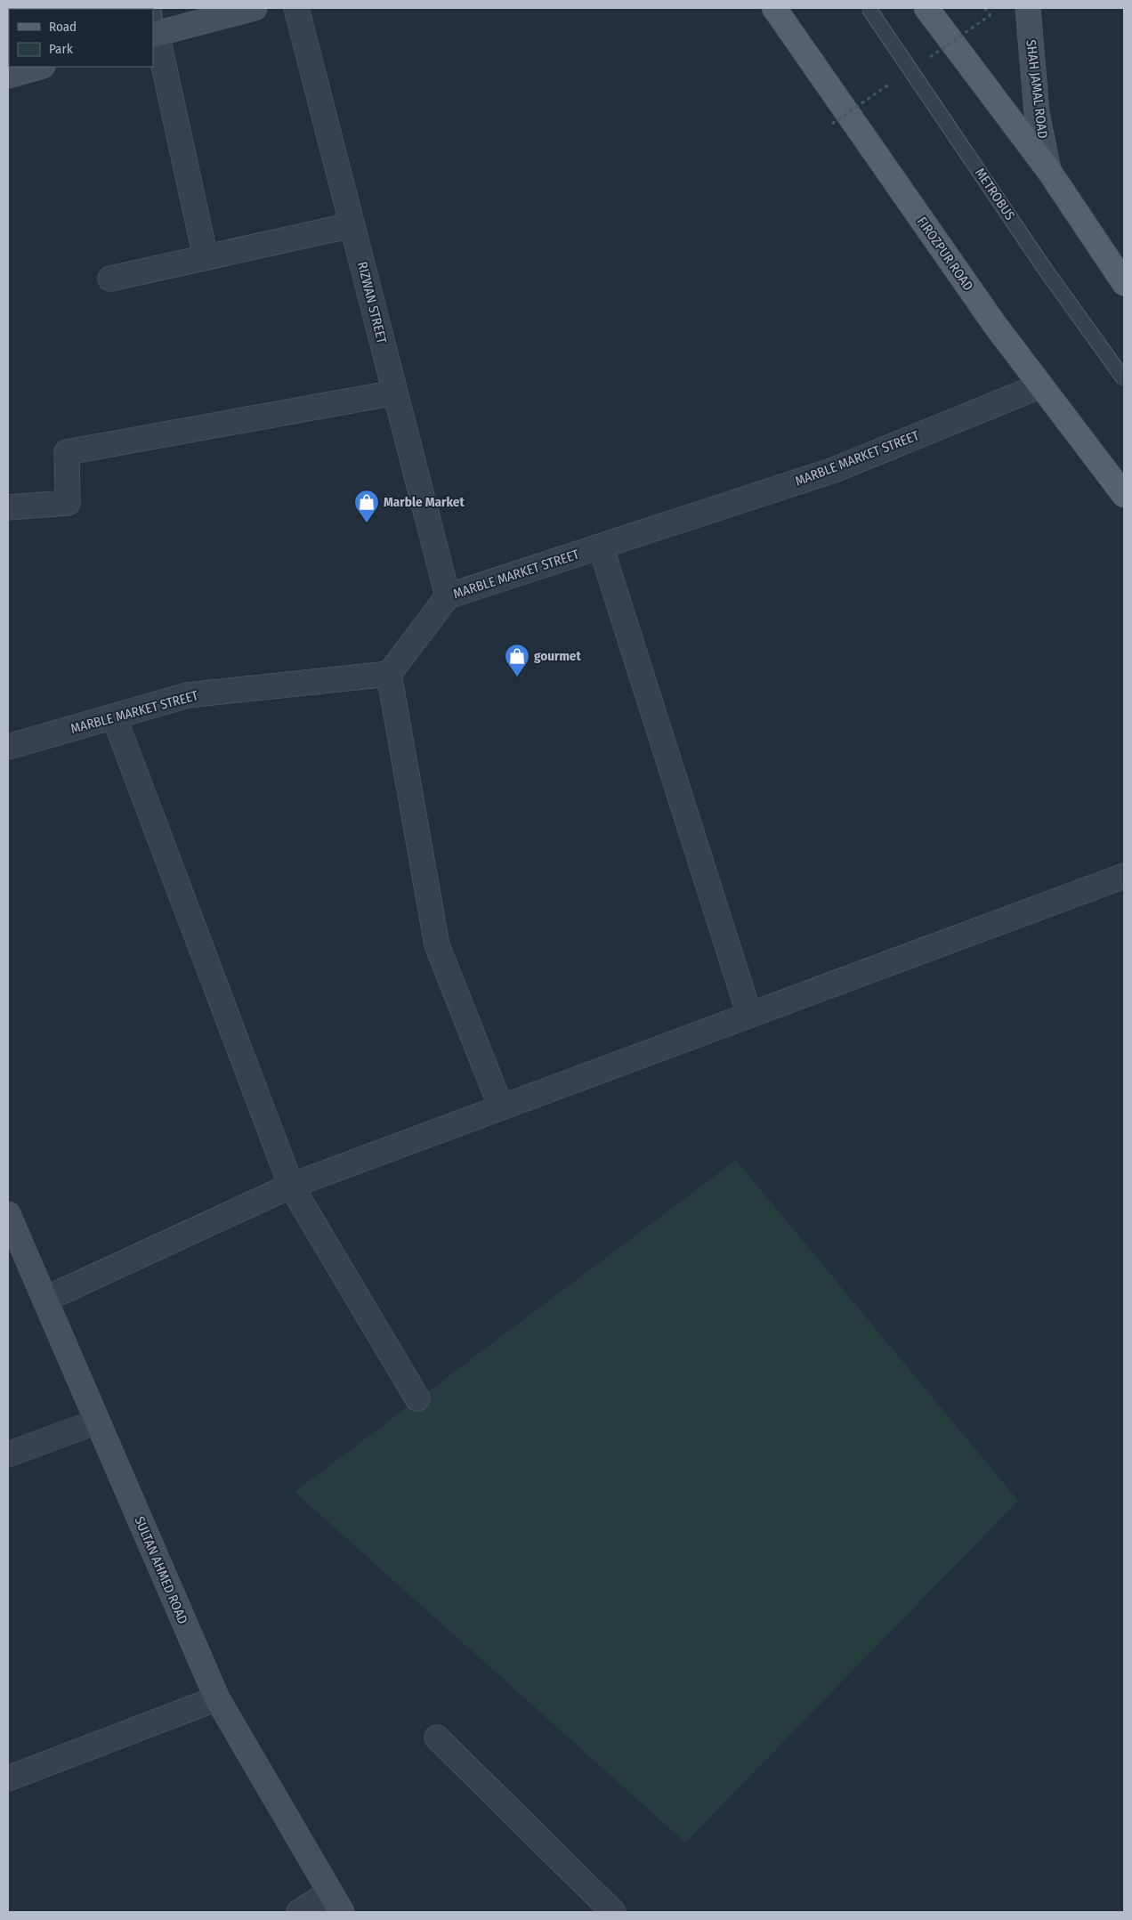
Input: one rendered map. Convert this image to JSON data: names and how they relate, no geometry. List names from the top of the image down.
{
  "streets": {
    "main road": ["FIROZPUR ROAD"],
    "street": [
      "SHAH JAMAL ROAD",
      "RIZWAN STREET",
      "MARBLE MARKET STREET",
      "SULTAN AHMED ROAD"
    ],
    "lane": ["METROBUS"]
  },
  "crossings": [
    ["FIROZPUR ROAD", "MARBLE MARKET STREET"],
    ["RIZWAN STREET", "MARBLE MARKET STREET"]
  ],
  "places": {
    "shop": ["Marble Market", "gourmet"]
  },
  "legend": ["Road", "Park"]
}
